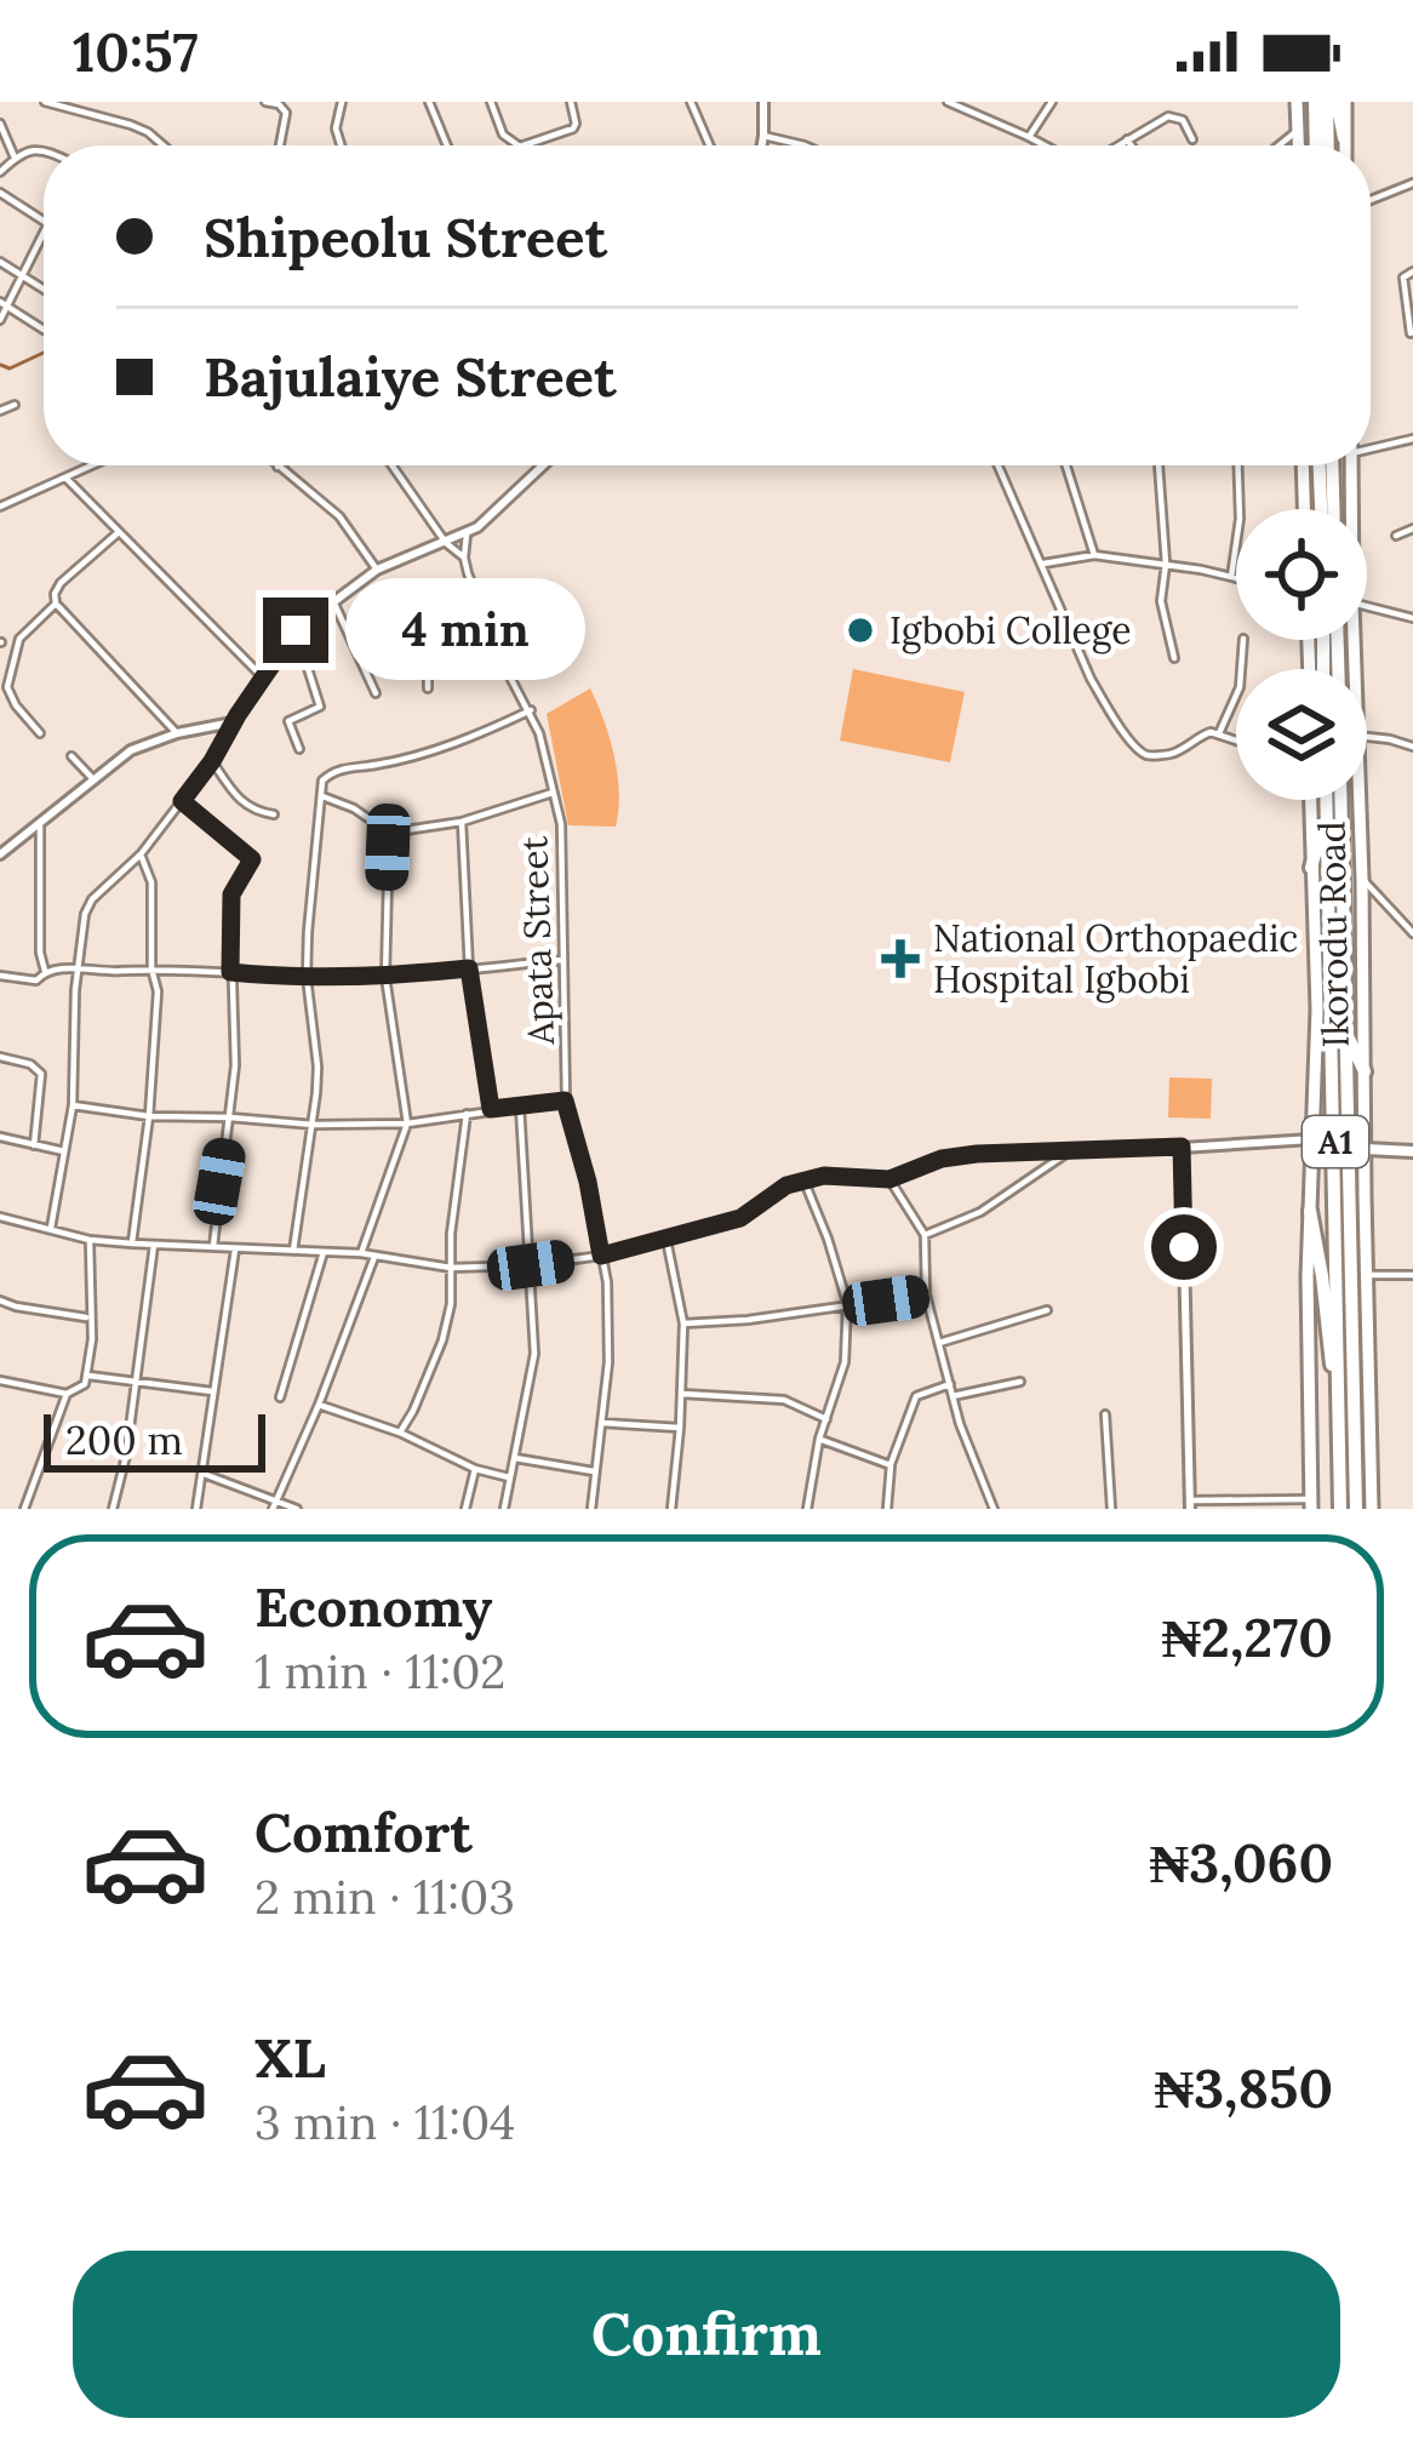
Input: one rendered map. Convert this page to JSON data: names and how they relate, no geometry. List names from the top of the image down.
{
  "streets": {
    "highway": ["Ikorodu Road", "A1"],
    "street": ["Apata Street"]
  },
  "places": {
    "other": ["Igbobi College"],
    "health": ["National Orthopaedic Hospital Igbobi"]
  },
  "scale_bar": "200 m",
  "page": {
    "status": "10:57",
    "banner": ["Shipeolu Street", "Bajulaiye Street"],
    "bubble": "4 min",
    "scale": "200 m",
    "list": [
      {
        "name": "Economy",
        "note": "1 min · 11:02",
        "value": "₦2,270"
      },
      {
        "name": "Comfort",
        "note": "2 min · 11:03",
        "value": "₦3,060"
      },
      {
        "name": "XL",
        "note": "3 min · 11:04",
        "value": "₦3,850"
      }
    ],
    "buttons": "Confirm"
  }
}
